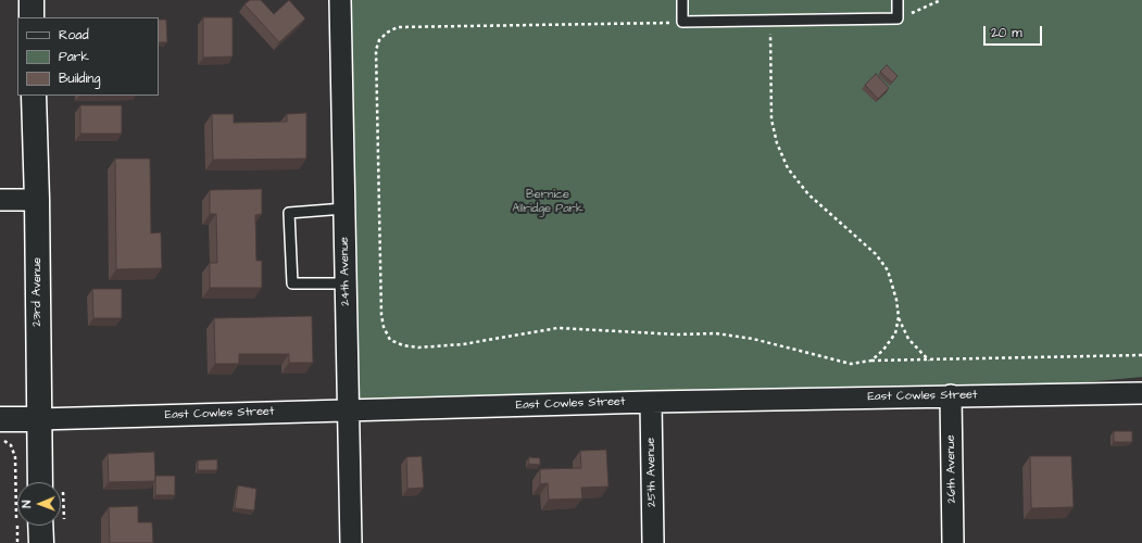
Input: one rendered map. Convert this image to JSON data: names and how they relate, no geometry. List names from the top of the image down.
{
  "streets": {
    "street": [
      "24th Avenue",
      "23rd Avenue",
      "East Cowles Street",
      "26th Avenue",
      "25th Avenue"
    ]
  },
  "crossings": [
    ["24th Avenue", "East Cowles Street"],
    ["23rd Avenue", "East Cowles Street"],
    ["East Cowles Street", "26th Avenue"],
    ["East Cowles Street", "25th Avenue"]
  ],
  "parks": ["Bernice Allridge Park"],
  "legend": ["Road", "Park", "Building"],
  "scale_bar": "20 m",
  "north": "left"
}
